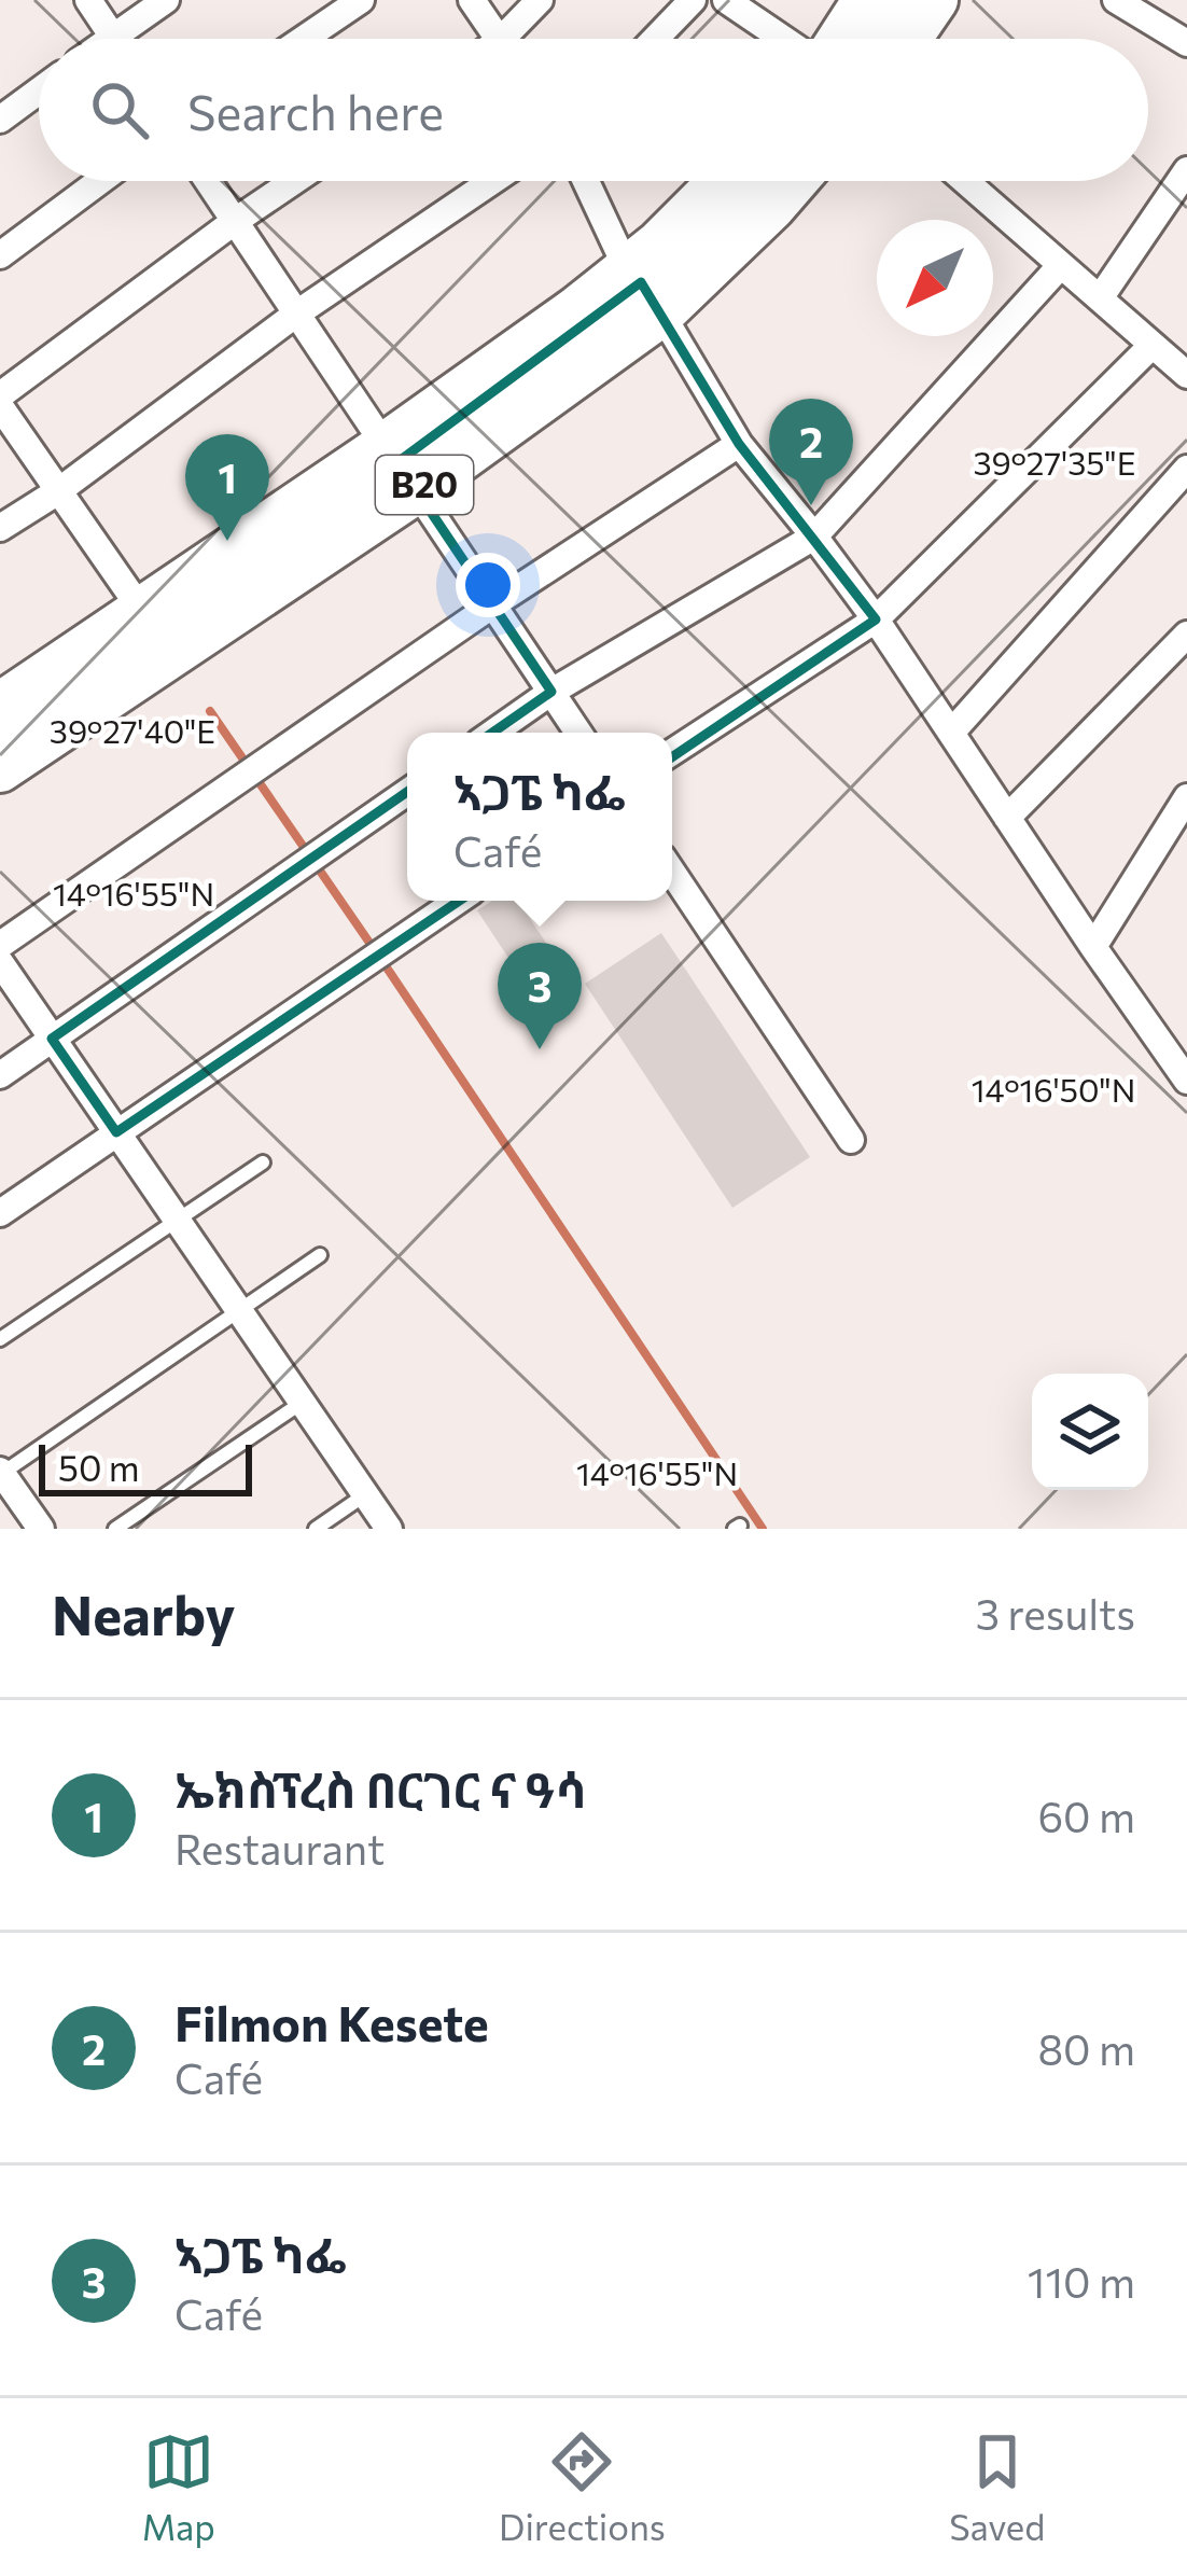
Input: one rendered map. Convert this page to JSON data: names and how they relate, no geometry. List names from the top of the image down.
{
  "streets": {
    "highway": ["B20"]
  },
  "scale_bar": "50 m",
  "north": "bottom left",
  "page": {
    "search": "Search here",
    "pins": ["2", "1", "3"],
    "popup": ["ኣጋፔ ካፌ", "Café"],
    "scale": "50 m",
    "heading": ["Nearby", "3 results"],
    "list": [
      {
        "mark": "1",
        "name": "ኤክስፕረስ በርገር ና ዓሳ",
        "note": "Restaurant",
        "value": "60 m"
      },
      {
        "mark": "2",
        "name": "Filmon Kesete",
        "note": "Café",
        "value": "80 m"
      },
      {
        "mark": "3",
        "name": "ኣጋፔ ካፌ",
        "note": "Café",
        "value": "110 m"
      }
    ],
    "nav": ["Map", "Directions", "Saved"]
  },
  "coordinates": [
    "39°27'35\"E",
    "39°27'40\"E",
    "14°16'55\"N",
    "14°16'50\"N"
  ]
}
